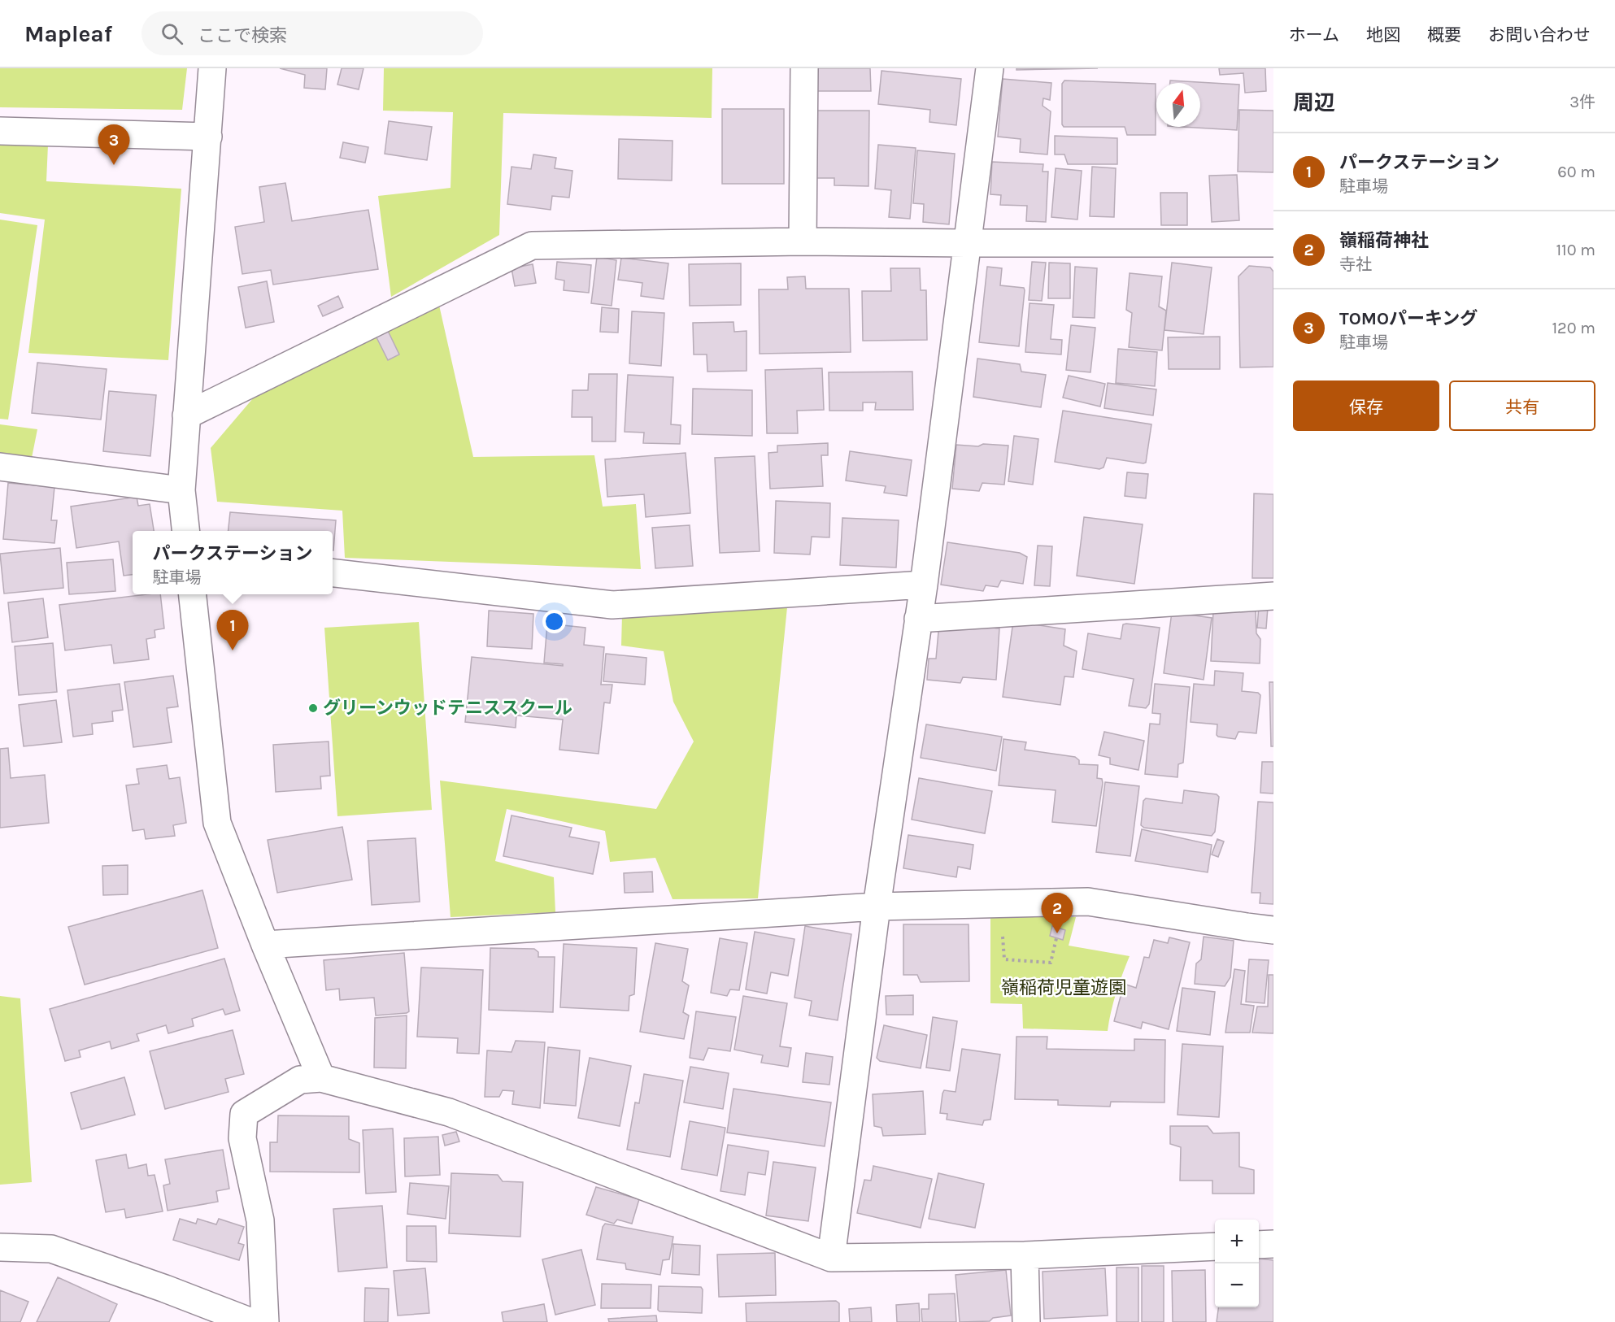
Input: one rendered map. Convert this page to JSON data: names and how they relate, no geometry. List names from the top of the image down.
{
  "parks": ["嶺稲荷児童遊園"],
  "places": ["グリーンウッドテニススクール"],
  "north": "top",
  "page": {
    "header": "Mapleaf",
    "search": "ここで検索",
    "nav": [
      "ホーム",
      "地図",
      "概要",
      "お問い合わせ"
    ],
    "heading": ["周辺", "3件"],
    "pins": ["3", "1", "2"],
    "list": [
      {
        "mark": "1",
        "name": "パークステーション",
        "note": "駐車場",
        "value": "60 m"
      },
      {
        "mark": "2",
        "name": "嶺稲荷神社",
        "note": "寺社",
        "value": "110 m"
      },
      {
        "mark": "3",
        "name": "TOMOパーキング",
        "note": "駐車場",
        "value": "120 m"
      }
    ],
    "buttons": ["保存", "共有"],
    "popup": ["パークステーション", "駐車場"],
    "map_buttons": ["+", "−"]
  }
}
